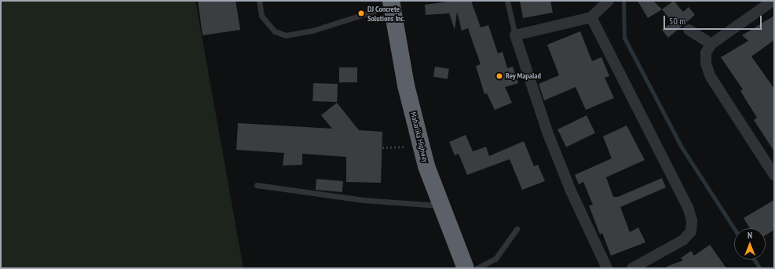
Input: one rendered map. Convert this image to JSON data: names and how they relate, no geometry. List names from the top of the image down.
{
  "streets": {
    "highway": ["Maharlika Highway"]
  },
  "places": ["DJ Concrete Solutions Inc.", "Rey Mapalad"],
  "scale_bar": "50 m",
  "north": "top"
}
